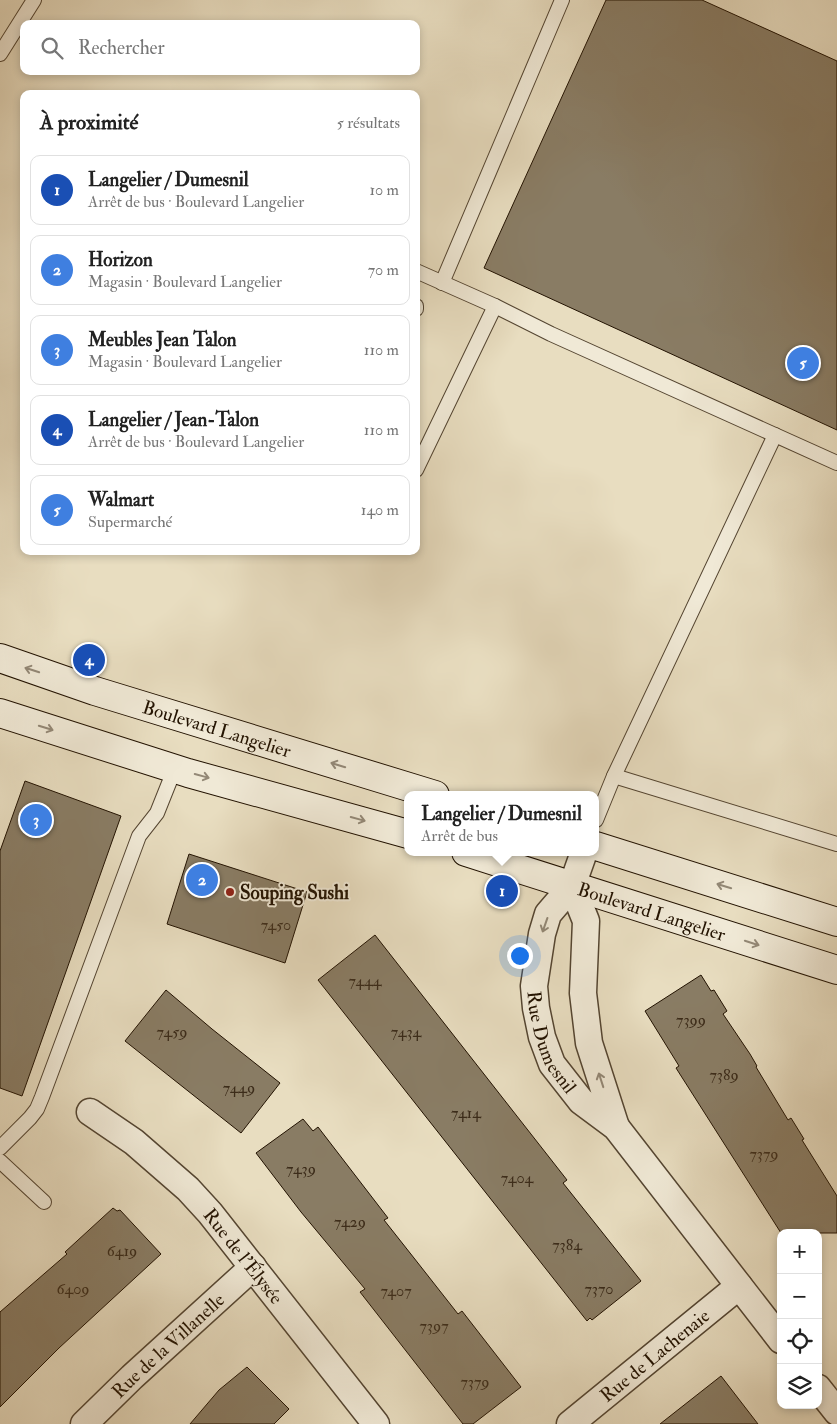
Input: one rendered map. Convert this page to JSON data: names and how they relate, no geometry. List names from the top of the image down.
{
  "streets": {
    "main road": ["Boulevard Langelier"],
    "street": [
      "Rue Dumesnil",
      "Rue de l'Élysée",
      "Rue de la Villanelle",
      "Rue de Lachenaie"
    ]
  },
  "crossings": [
    ["Boulevard Langelier", "Rue Dumesnil"],
    ["Rue Dumesnil", "Rue de Lachenaie"],
    ["Rue de l'Élysée", "Rue de la Villanelle"]
  ],
  "places": ["Souping Sushi"],
  "house_numbers": [
    "7450",
    "7444",
    "7399",
    "7459",
    "7434",
    "7389",
    "7449",
    "7414",
    "7379",
    "7439",
    "7404",
    "7429",
    "7384",
    "6419",
    "6409",
    "7370",
    "7407",
    "7397",
    "7379"
  ],
  "page": {
    "search": "Rechercher",
    "heading": ["À proximité", "5 résultats"],
    "list": [
      {
        "mark": "1",
        "name": "Langelier / Dumesnil",
        "note": "Arrêt de bus · Boulevard Langelier",
        "value": "10 m"
      },
      {
        "mark": "2",
        "name": "Horizon",
        "note": "Magasin · Boulevard Langelier",
        "value": "70 m"
      },
      {
        "mark": "3",
        "name": "Meubles Jean Talon",
        "note": "Magasin · Boulevard Langelier",
        "value": "110 m"
      },
      {
        "mark": "4",
        "name": "Langelier / Jean-Talon",
        "note": "Arrêt de bus · Boulevard Langelier",
        "value": "110 m"
      },
      {
        "mark": "5",
        "name": "Walmart",
        "note": "Supermarché",
        "value": "140 m"
      }
    ],
    "pins": [
      "5",
      "4",
      "3",
      "2",
      "1"
    ],
    "popup": ["Langelier / Dumesnil", "Arrêt de bus"],
    "map_buttons": ["+", "−"]
  }
}
